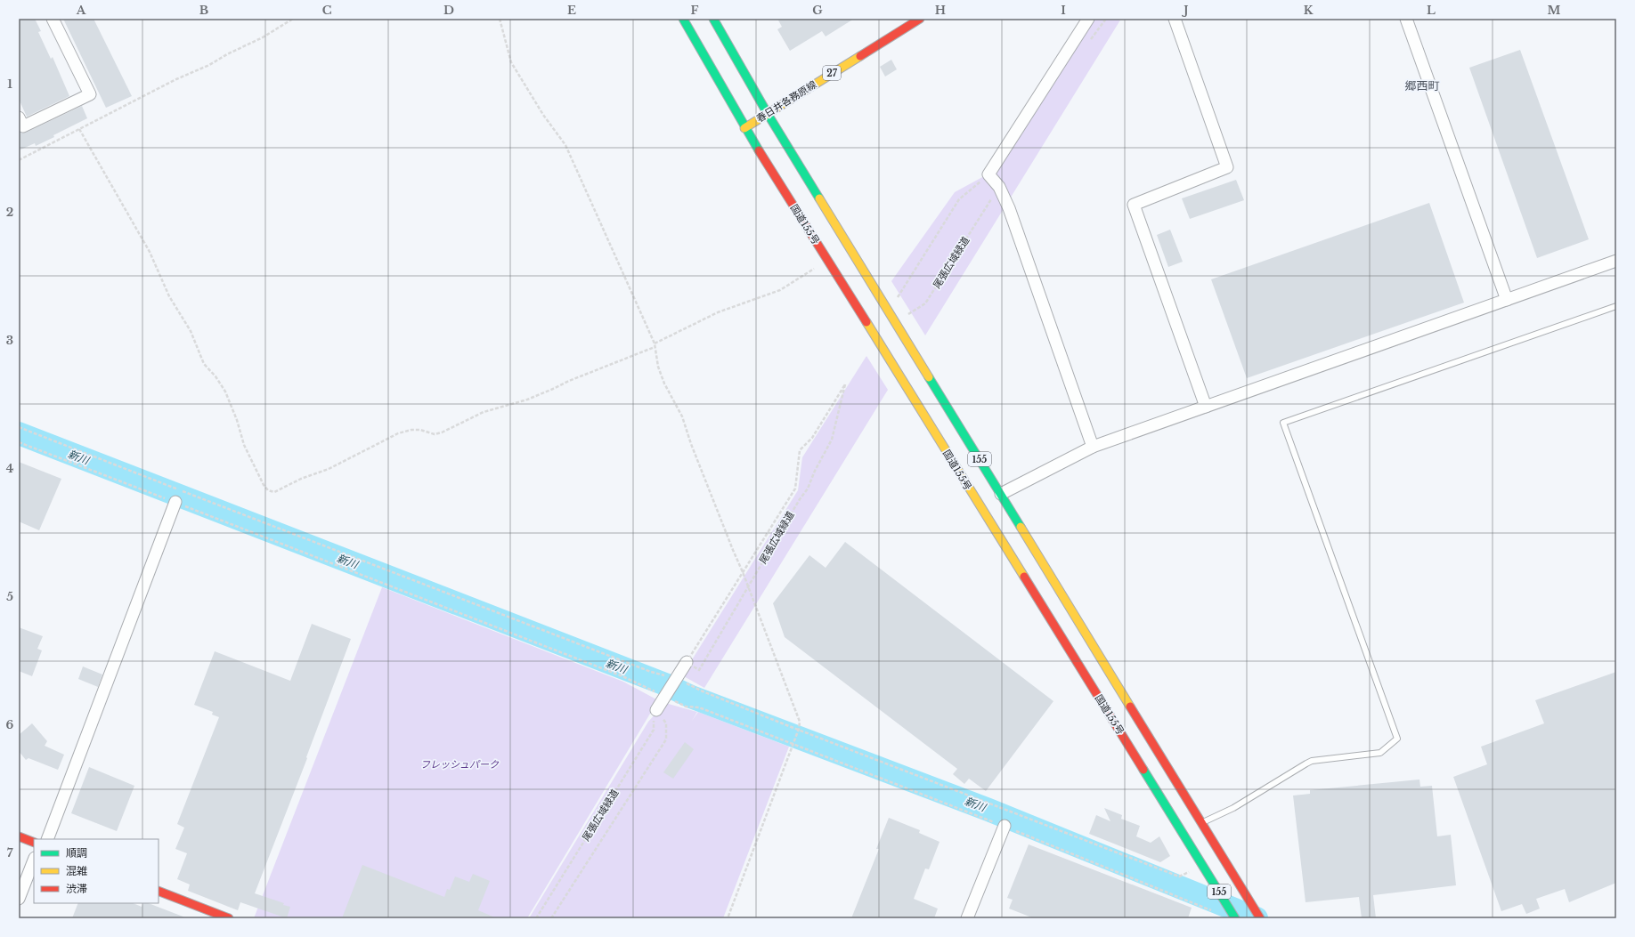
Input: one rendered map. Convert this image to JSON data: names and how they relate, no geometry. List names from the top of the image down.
{
  "streets": {
    "main road": [
      "27",
      "春日井各務原線",
      "国道155号",
      "155"
    ],
    "path": ["尾張広域緑道"]
  },
  "crossings": [
    ["春日井各務原線", "国道155号"],
    ["春日井各務原線", "155"]
  ],
  "districts": ["郷西町"],
  "water": ["新川"],
  "parks": ["フレッシュパーク"],
  "legend": ["順調", "混雑", "渋滞"],
  "grid": {
    "columns": [
      "A",
      "B",
      "C",
      "D",
      "E",
      "F",
      "G",
      "H",
      "I",
      "J",
      "K",
      "L",
      "M"
    ],
    "rows": [
      "1",
      "2",
      "3",
      "4",
      "5",
      "6",
      "7"
    ]
  }
}
